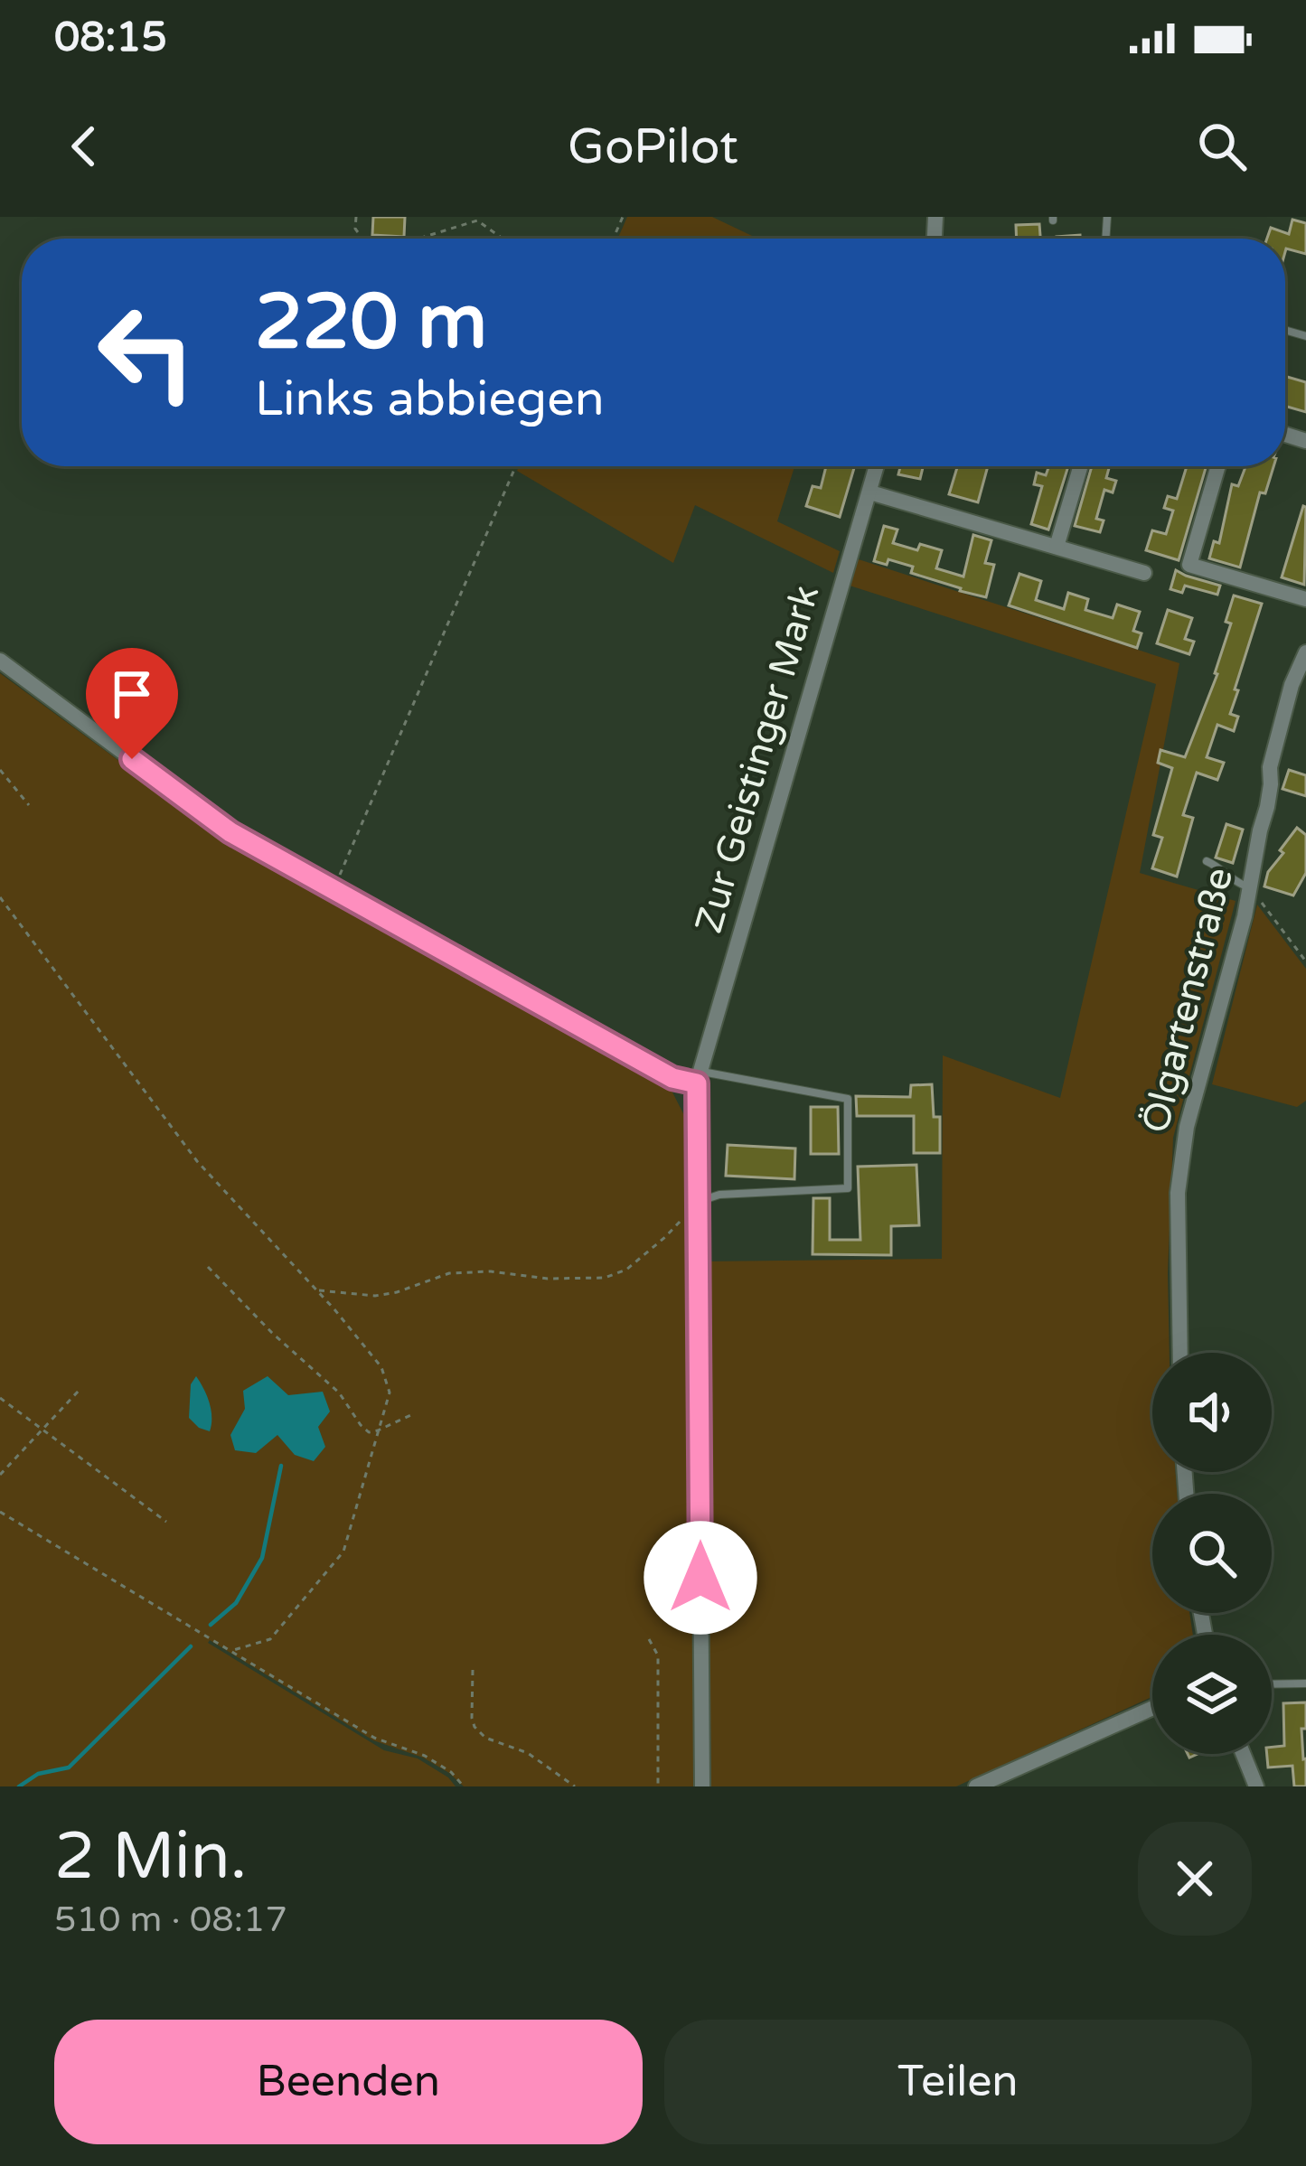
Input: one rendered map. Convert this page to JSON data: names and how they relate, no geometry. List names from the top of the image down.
{
  "streets": {
    "street": ["Zur Geistinger Mark", "Ölgartenstraße"]
  },
  "page": {
    "status": "08:15",
    "header": "GoPilot",
    "turn": ["220 m", "Links abbiegen"],
    "heading": ["2 Min.", "510 m · 08:17"],
    "buttons": ["Beenden", "Teilen"]
  }
}
